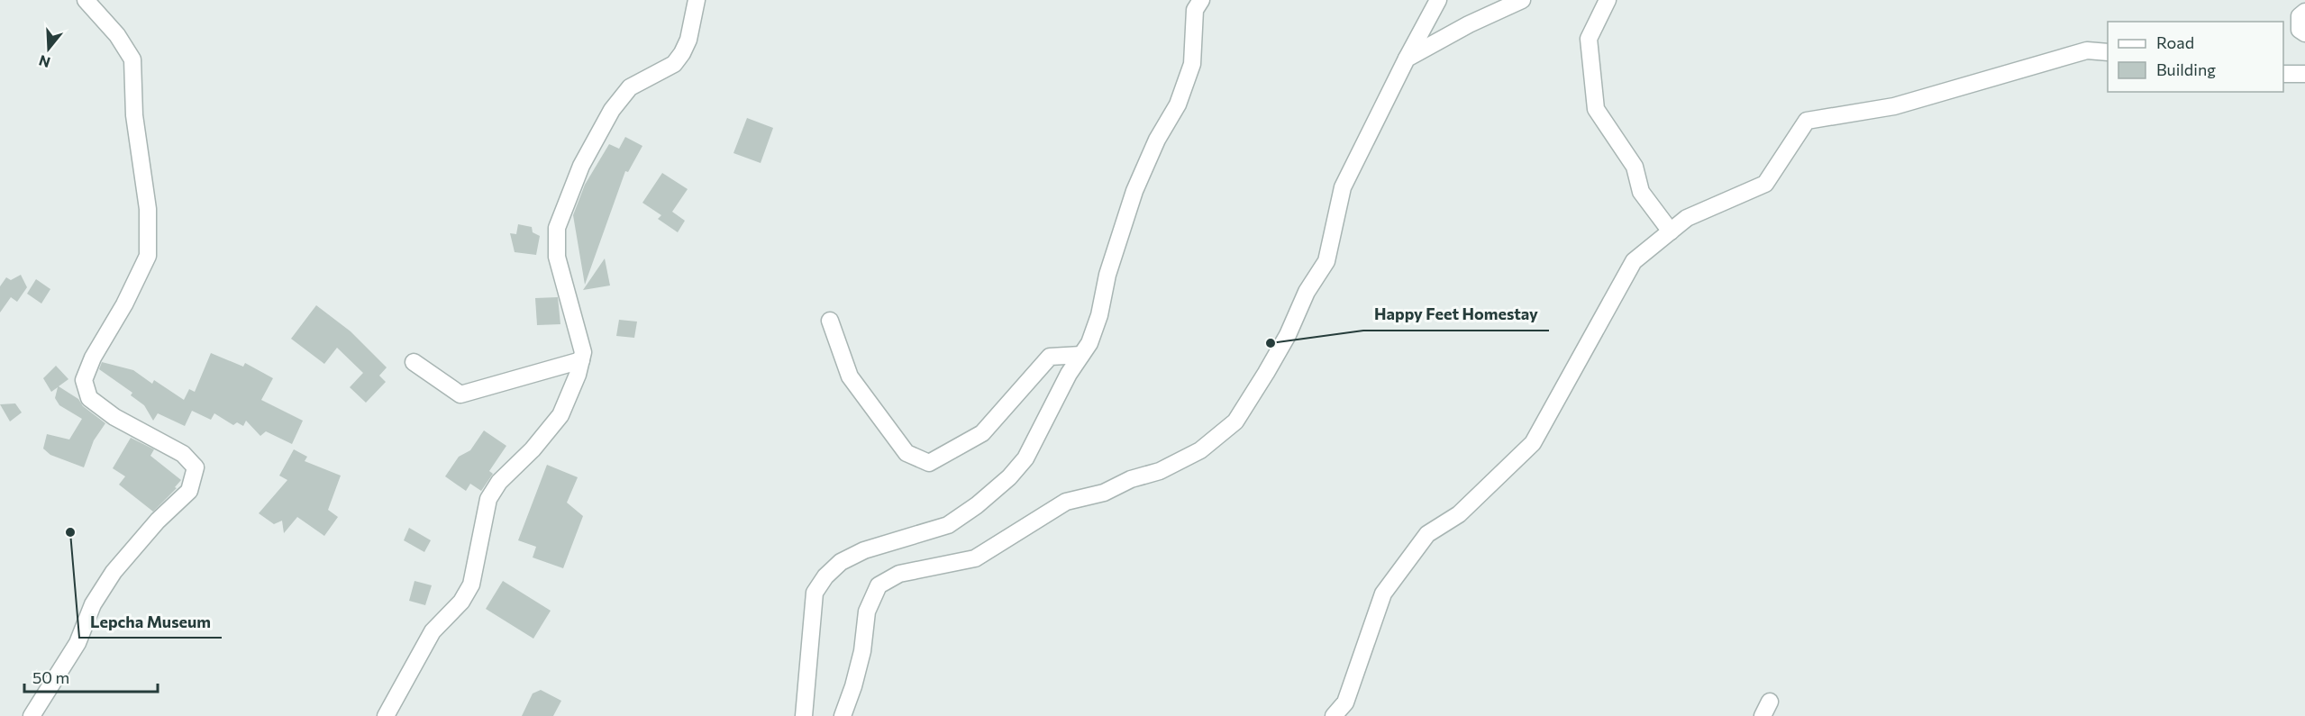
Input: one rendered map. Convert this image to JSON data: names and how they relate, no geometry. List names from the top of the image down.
{
  "places": ["Happy Feet Homestay", "Lepcha Museum"],
  "legend": ["Road", "Building"],
  "scale_bar": "50 m",
  "north": "bottom"
}
